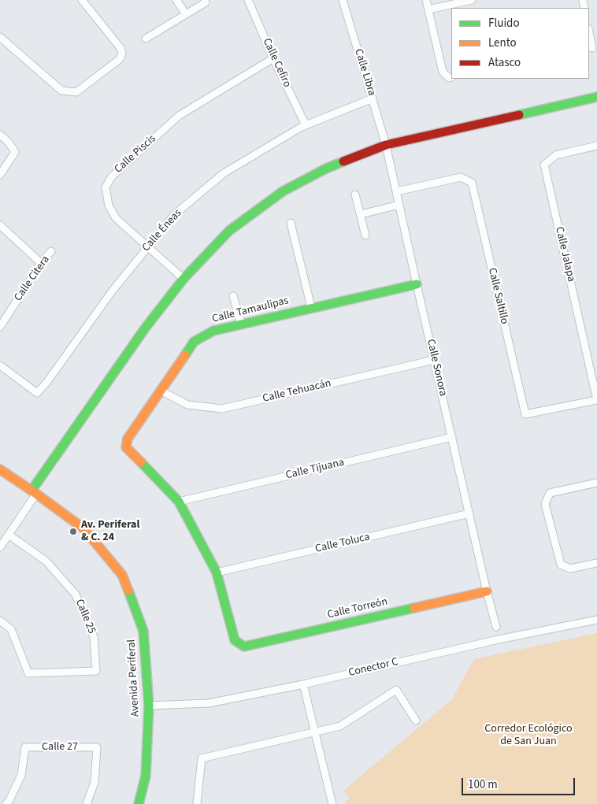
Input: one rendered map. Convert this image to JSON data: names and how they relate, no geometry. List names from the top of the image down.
{
  "streets": {
    "street": [
      "Calle Cefiro",
      "Calle Libra",
      "Calle Piscis",
      "Calle Éneas",
      "Calle Jalapa",
      "Calle Citera",
      "Calle Saltillo",
      "Calle Tamaulipas",
      "Calle Sonora",
      "Calle Tehuacán",
      "Calle Tijuana",
      "Calle Toluca",
      "Calle Torreón",
      "Calle 25",
      "Conector C",
      "Avenida Periferal",
      "Calle 27"
    ]
  },
  "crossings": [
    ["Calle Cefiro", "Calle Piscis"],
    ["Calle Cefiro", "Calle Éneas"],
    ["Calle Libra", "Calle Éneas"],
    ["Calle Libra", "Calle Sonora"],
    ["Calle Piscis", "Calle Éneas"],
    ["Calle Jalapa", "Calle Saltillo"],
    ["Calle Saltillo", "Calle Sonora"],
    ["Calle Tamaulipas", "Calle Sonora"],
    ["Calle Tamaulipas", "Calle Tehuacán"],
    ["Calle Tamaulipas", "Calle Tijuana"],
    ["Calle Sonora", "Calle Tehuacán"],
    ["Calle Sonora", "Calle Tijuana"],
    ["Calle Sonora", "Calle Toluca"],
    ["Calle Sonora", "Calle Torreón"],
    ["Calle Toluca", "Calle Torreón"],
    ["Conector C", "Avenida Periferal"]
  ],
  "parks": ["Corredor Ecológico de San Juan"],
  "places": ["Av. Periferal & C. 24"],
  "legend": ["Fluido", "Lento", "Atasco"],
  "scale_bar": "100 m"
}
